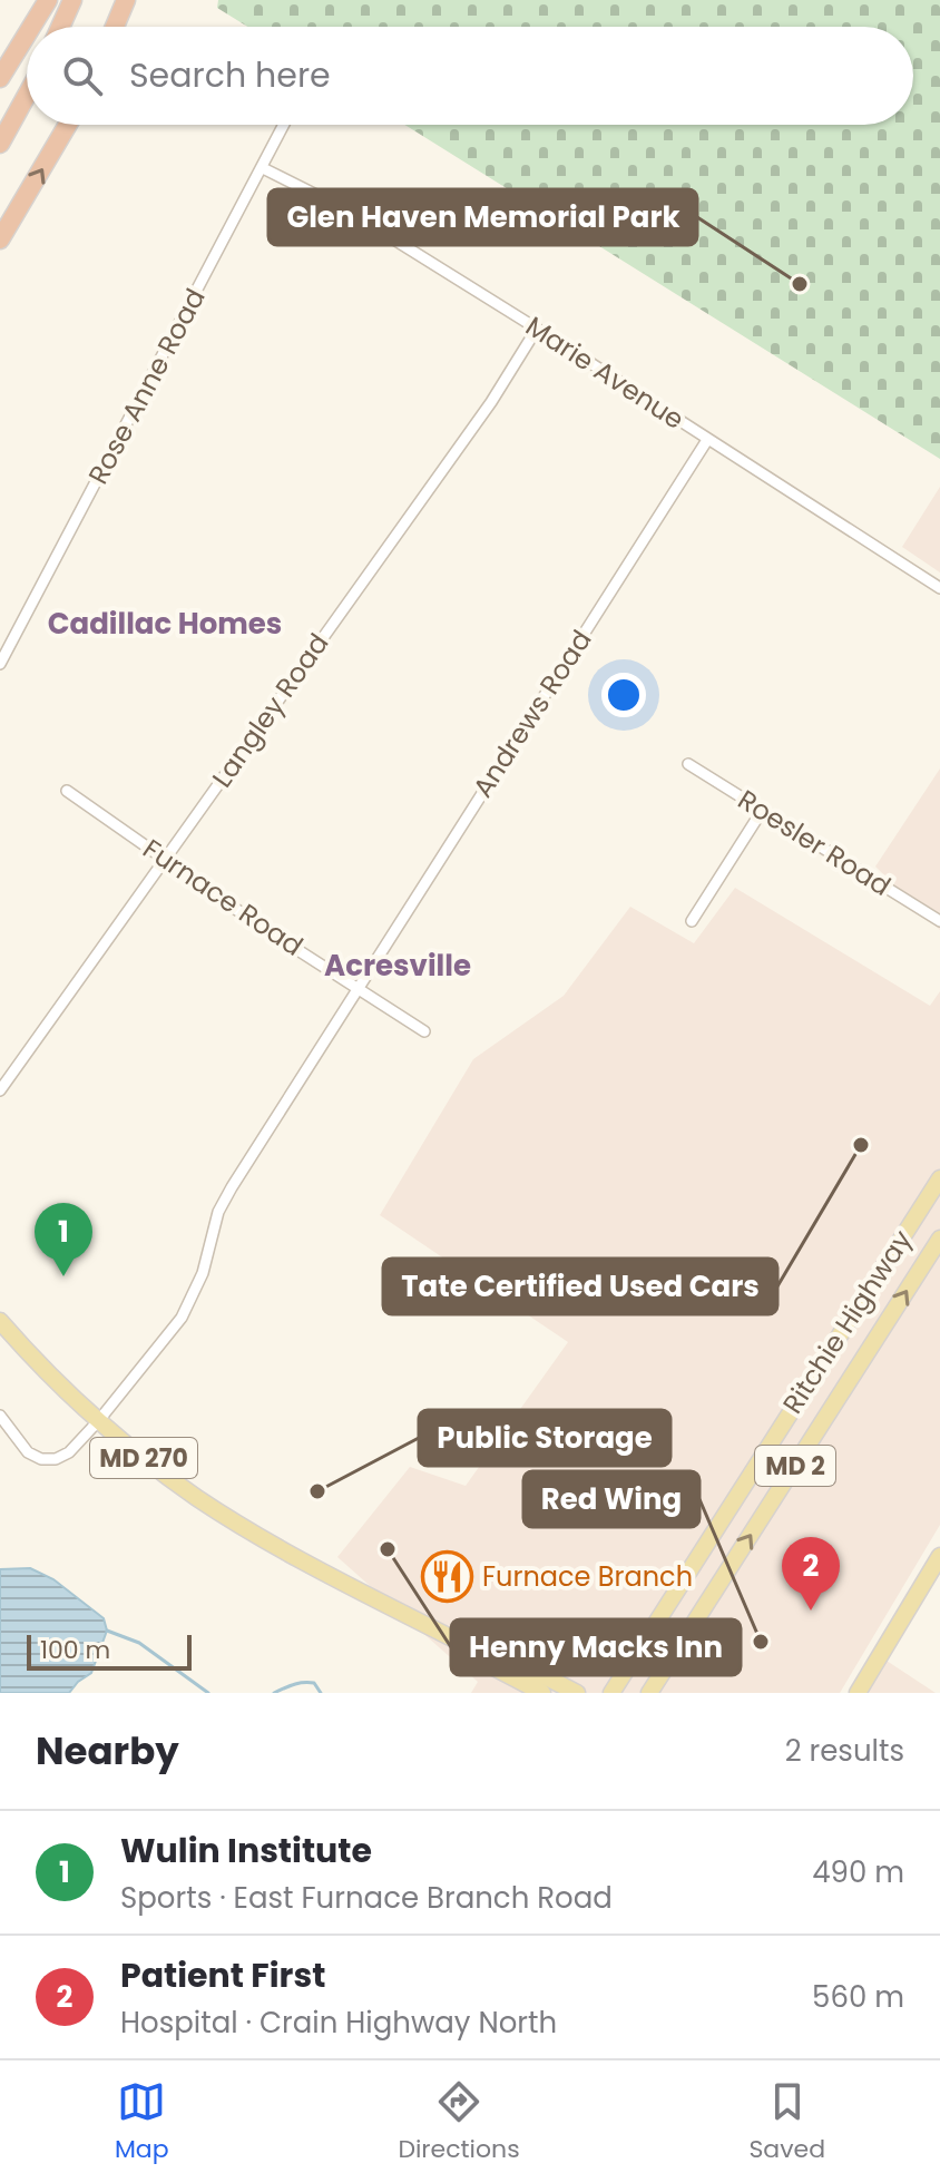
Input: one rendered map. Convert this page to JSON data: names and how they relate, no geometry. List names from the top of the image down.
{
  "streets": {
    "main road": ["Ritchie Highway", "MD 270", "MD 2"],
    "street": [
      "Marie Avenue",
      "Rose Anne Road",
      "Langley Road",
      "Andrews Road",
      "Roesler Road",
      "Furnace Road"
    ]
  },
  "crossings": [
    ["Marie Avenue", "Rose Anne Road"],
    ["Marie Avenue", "Langley Road"],
    ["Marie Avenue", "Andrews Road"],
    ["Langley Road", "Furnace Road"],
    ["Andrews Road", "Furnace Road"],
    ["Andrews Road", "MD 270"]
  ],
  "districts": ["Cadillac Homes", "Acresville"],
  "places": {
    "other": [
      "Glen Haven Memorial Park",
      "Tate Certified Used Cars",
      "Public Storage",
      "Henny Macks Inn",
      "Red Wing"
    ],
    "restaurant": ["Furnace Branch"]
  },
  "scale_bar": "100 m",
  "page": {
    "search": "Search here",
    "pins": ["1", "2"],
    "scale": "100 m",
    "heading": ["Nearby", "2 results"],
    "list": [
      {
        "mark": "1",
        "name": "Wulin Institute",
        "note": "Sports · East Furnace Branch Road",
        "value": "490 m"
      },
      {
        "mark": "2",
        "name": "Patient First",
        "note": "Hospital · Crain Highway North",
        "value": "560 m"
      }
    ],
    "nav": ["Map", "Directions", "Saved"]
  }
}
